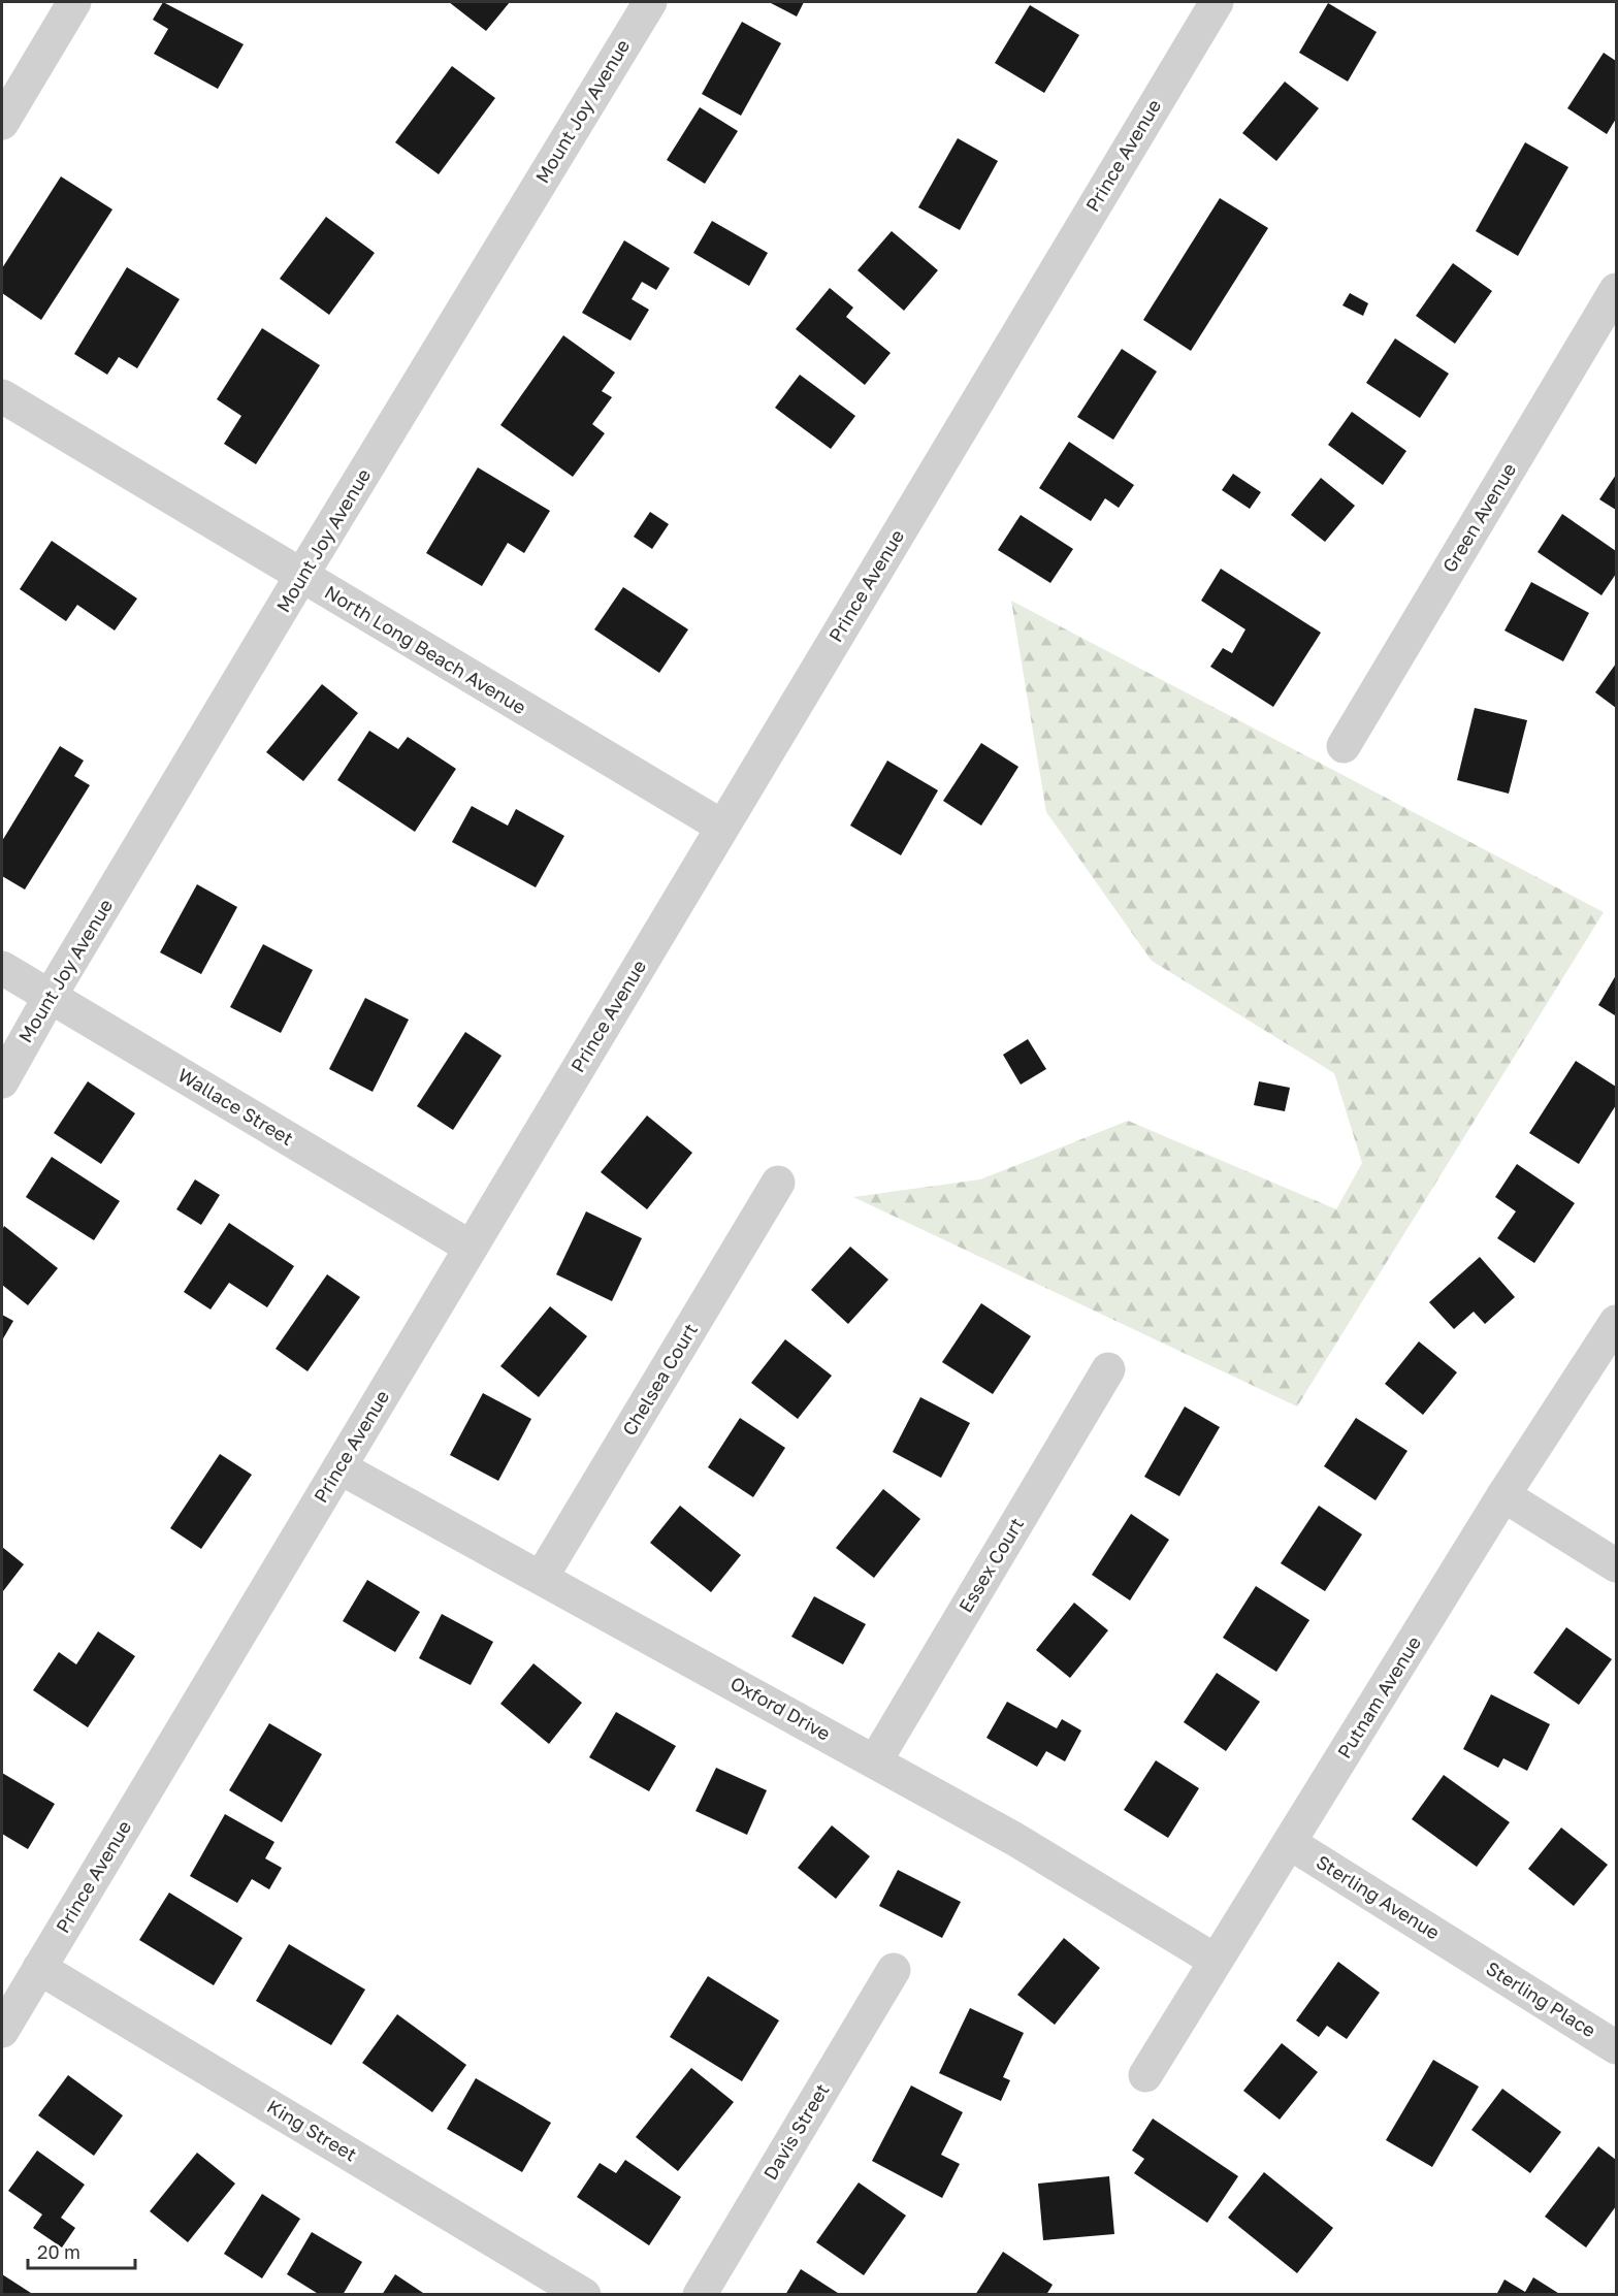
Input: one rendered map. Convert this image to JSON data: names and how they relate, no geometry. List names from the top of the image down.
{
  "streets": {
    "street": [
      "Mount Joy Avenue",
      "Prince Avenue",
      "Green Avenue",
      "North Long Beach Avenue",
      "Wallace Street",
      "Chelsea Court",
      "Essex Court",
      "Putnam Avenue",
      "Oxford Drive",
      "Sterling Avenue",
      "Sterling Place",
      "King Street",
      "Davis Street"
    ]
  },
  "crossings": [
    ["Mount Joy Avenue", "North Long Beach Avenue"],
    ["Mount Joy Avenue", "Wallace Street"],
    ["Prince Avenue", "North Long Beach Avenue"],
    ["Prince Avenue", "Wallace Street"],
    ["Prince Avenue", "Oxford Drive"],
    ["Prince Avenue", "King Street"],
    ["Chelsea Court", "Oxford Drive"],
    ["Essex Court", "Oxford Drive"],
    ["Putnam Avenue", "Oxford Drive"],
    ["Putnam Avenue", "Sterling Avenue"],
    ["Sterling Avenue", "Sterling Place"]
  ],
  "scale_bar": "20 m"
}
